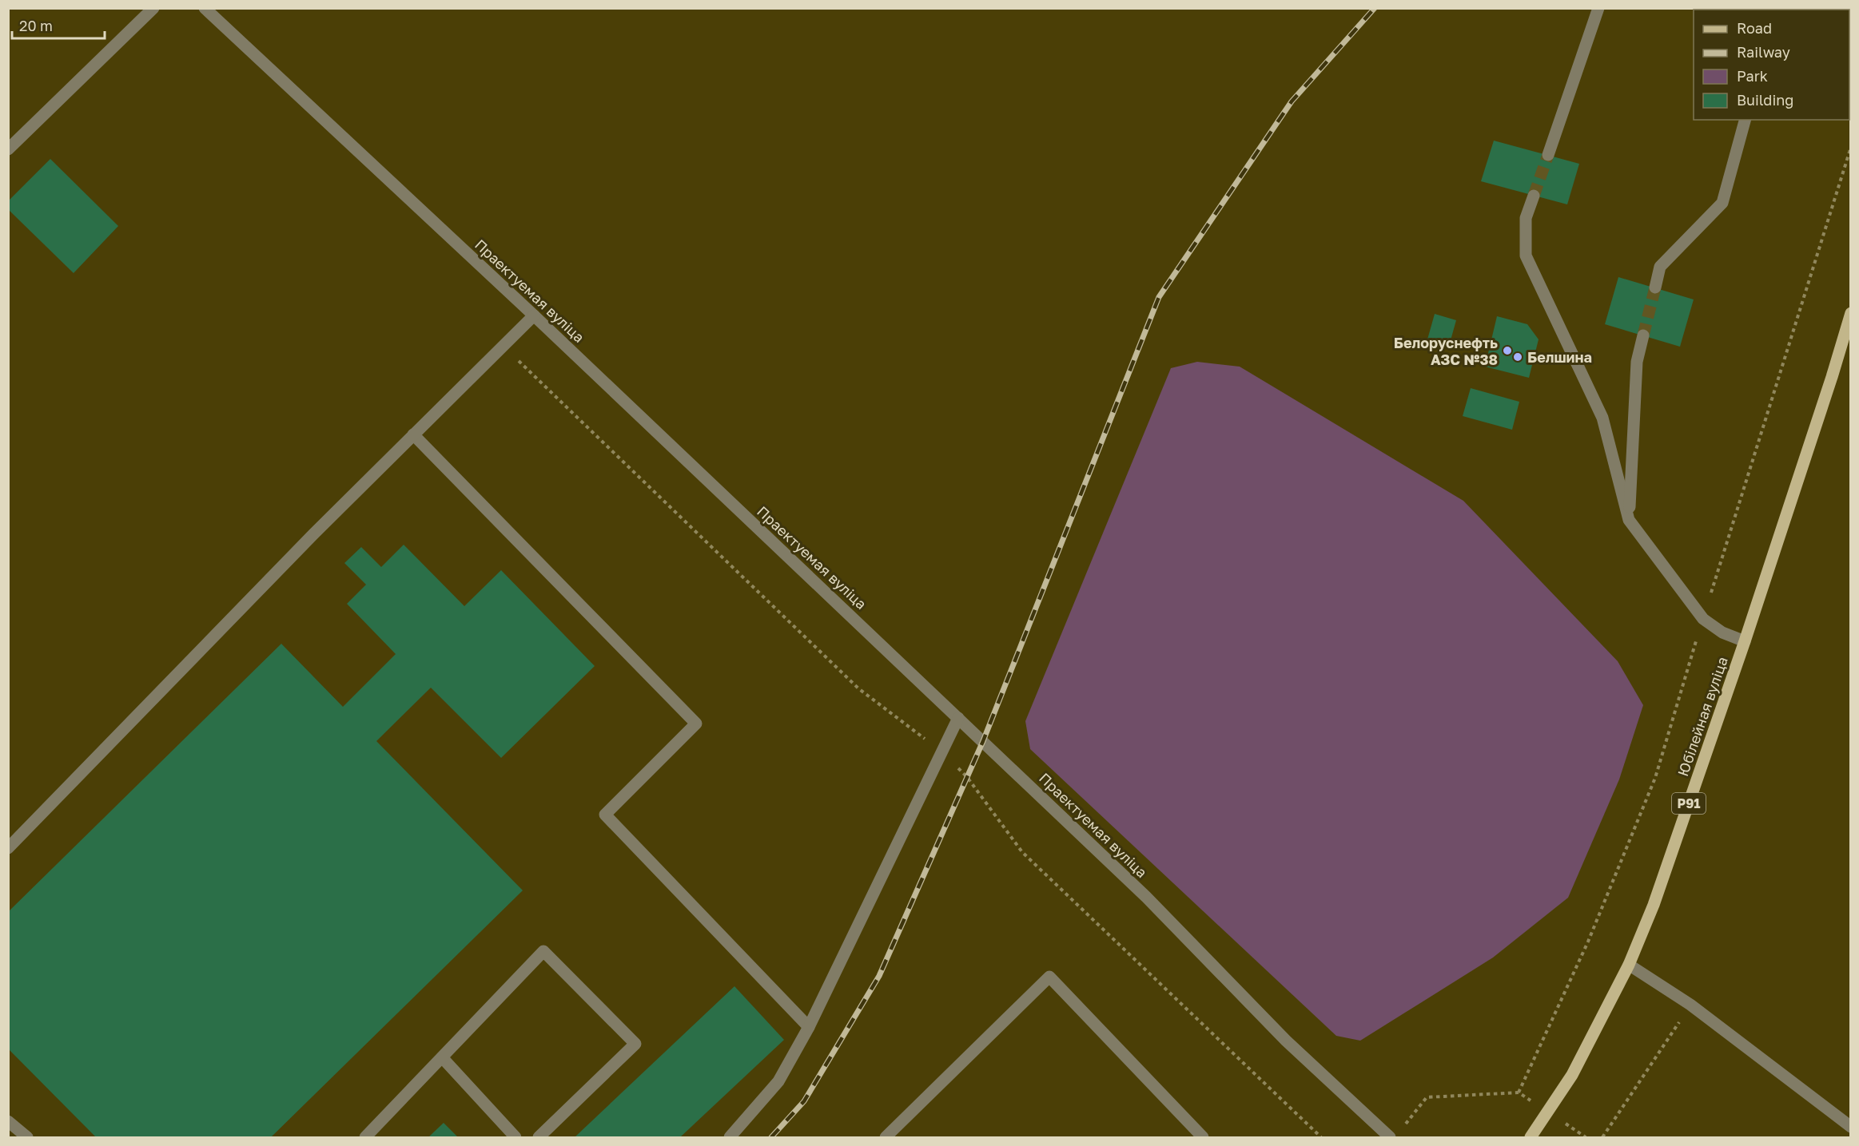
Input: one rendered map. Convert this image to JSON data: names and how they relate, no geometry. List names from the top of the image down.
{
  "streets": {
    "main road": ["Юбілейная вуліца", "Р91"],
    "street": ["Праектуемая вуліца"]
  },
  "places": ["Белоруснефть АЗС №38", "Белшина"],
  "legend": [
    "Road",
    "Railway",
    "Park",
    "Building"
  ],
  "scale_bar": "20 m"
}
